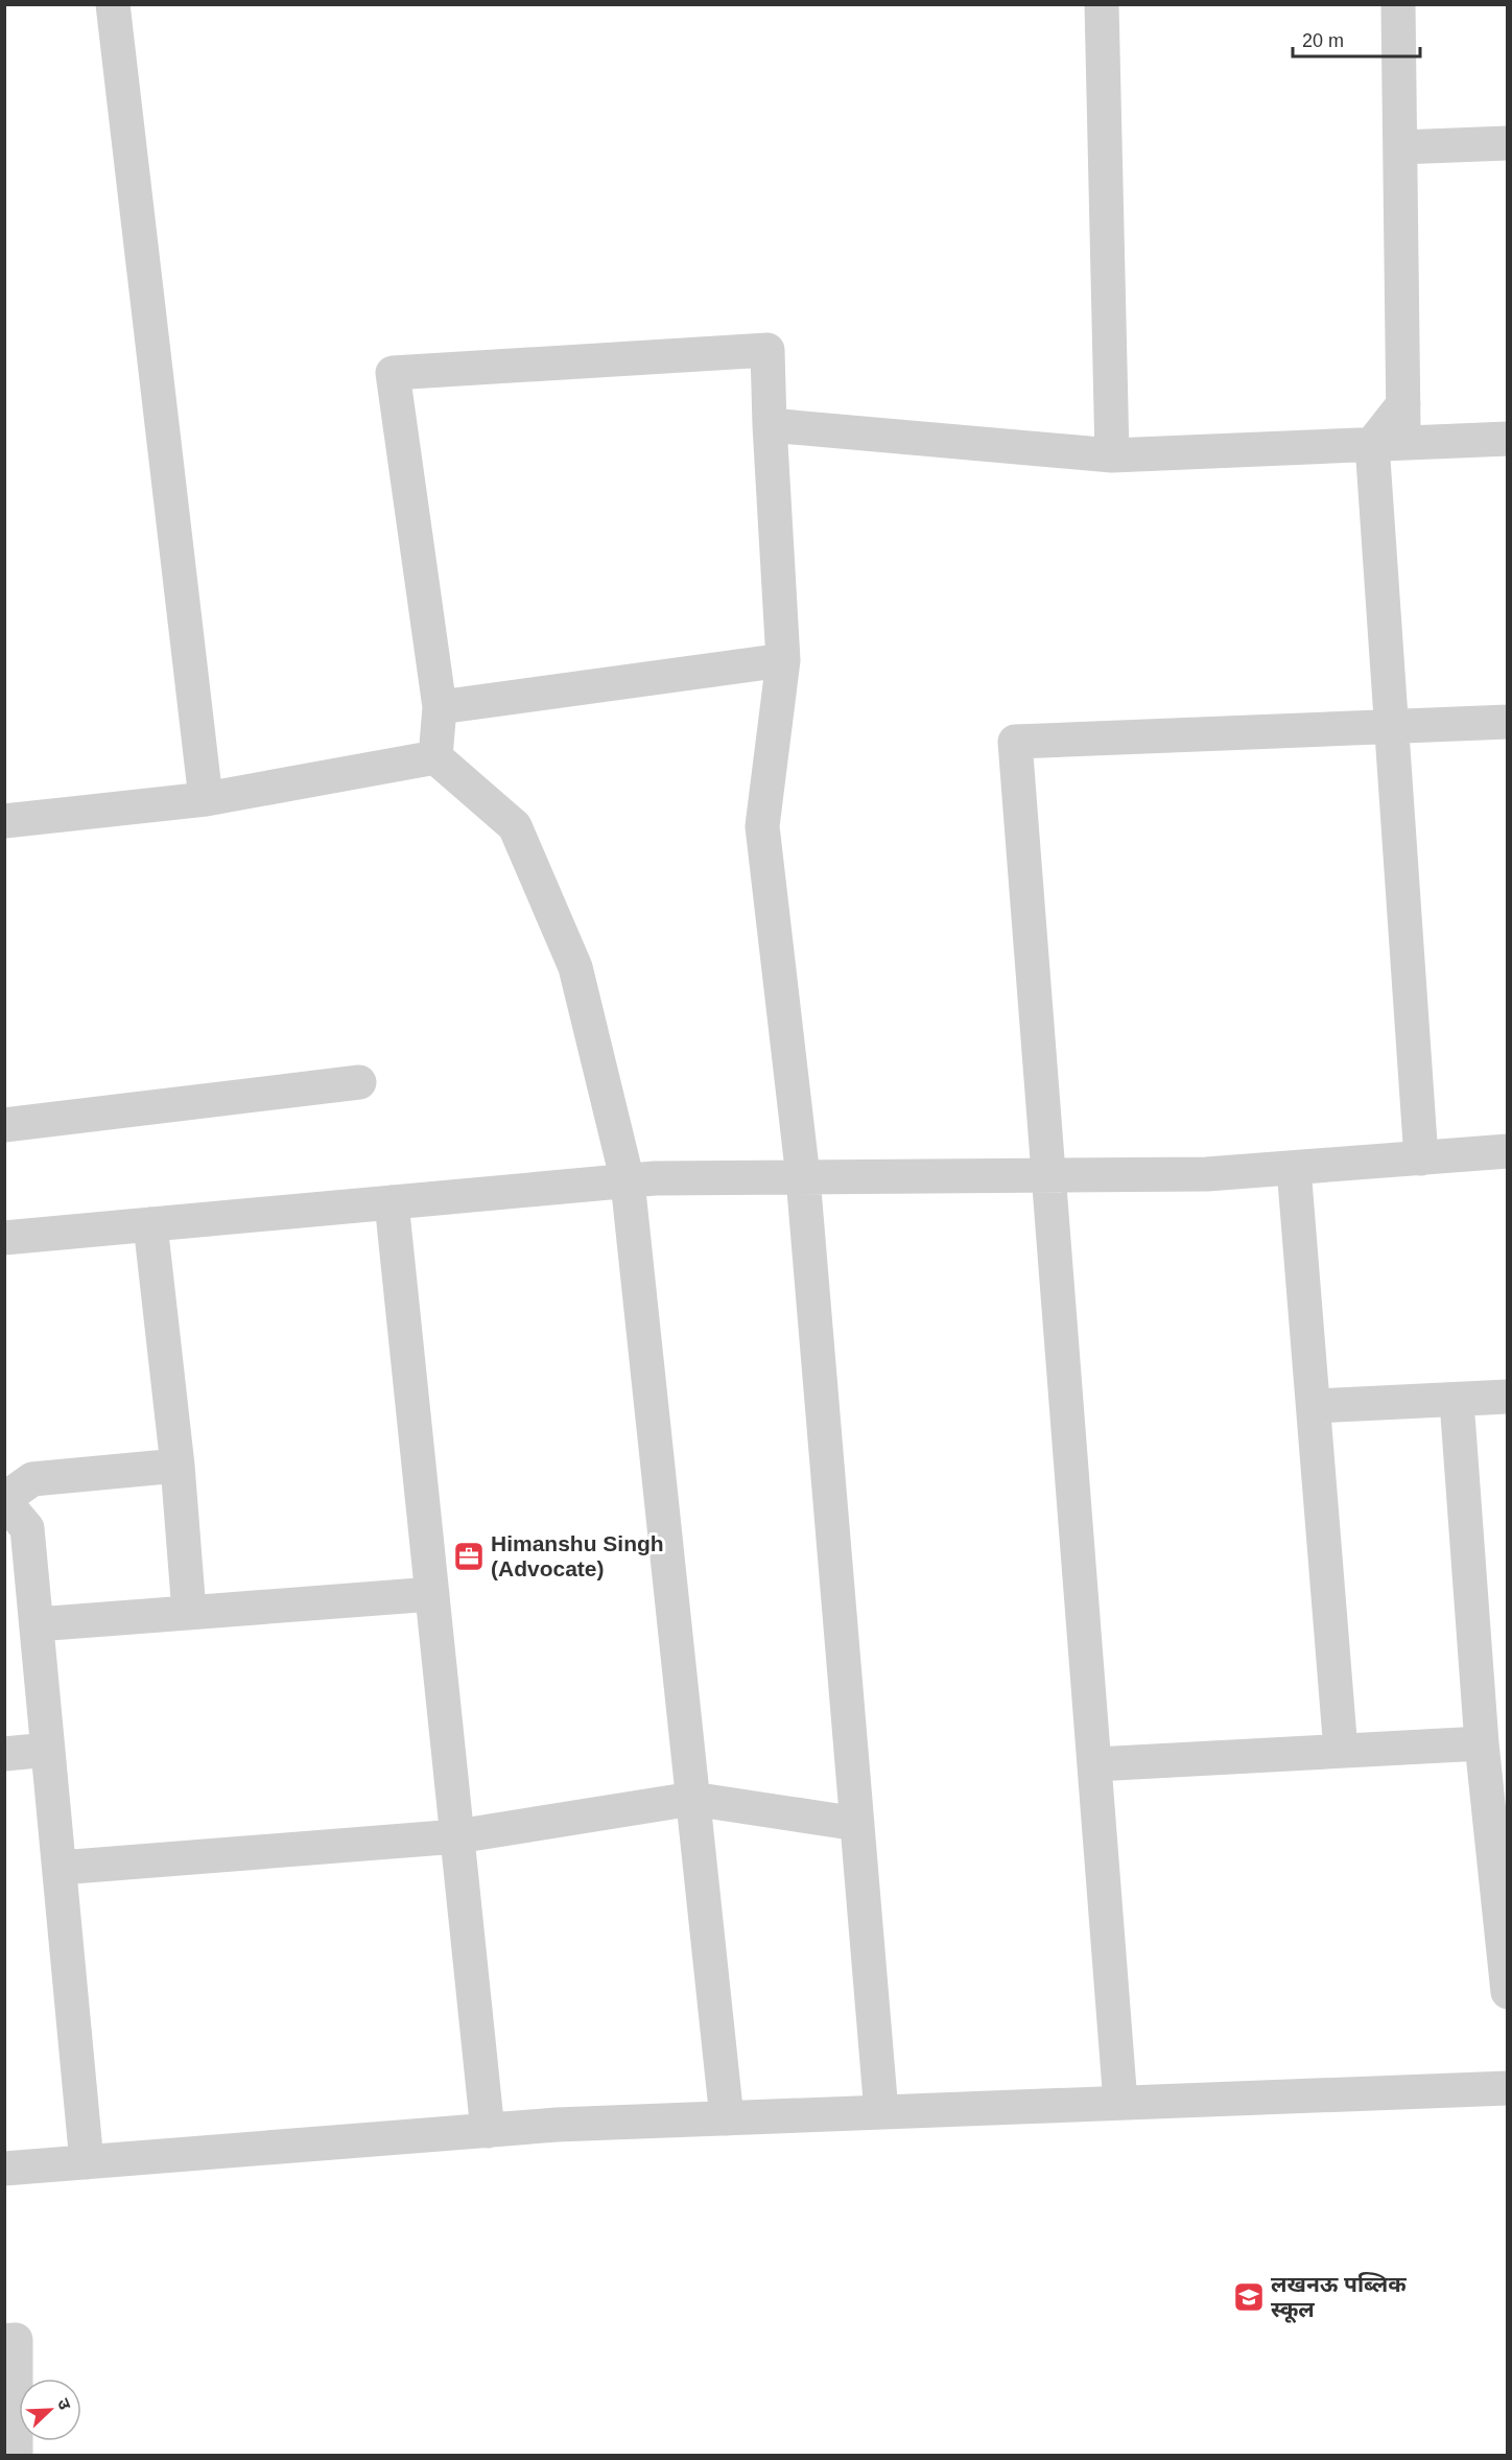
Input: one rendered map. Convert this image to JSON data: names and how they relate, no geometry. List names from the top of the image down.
{
  "places": {
    "office": ["Himanshu Singh (Advocate)"],
    "school or university": ["लखनऊ पब्लिक स्कूल"]
  },
  "scale_bar": "20 m",
  "north": "top right"
}
